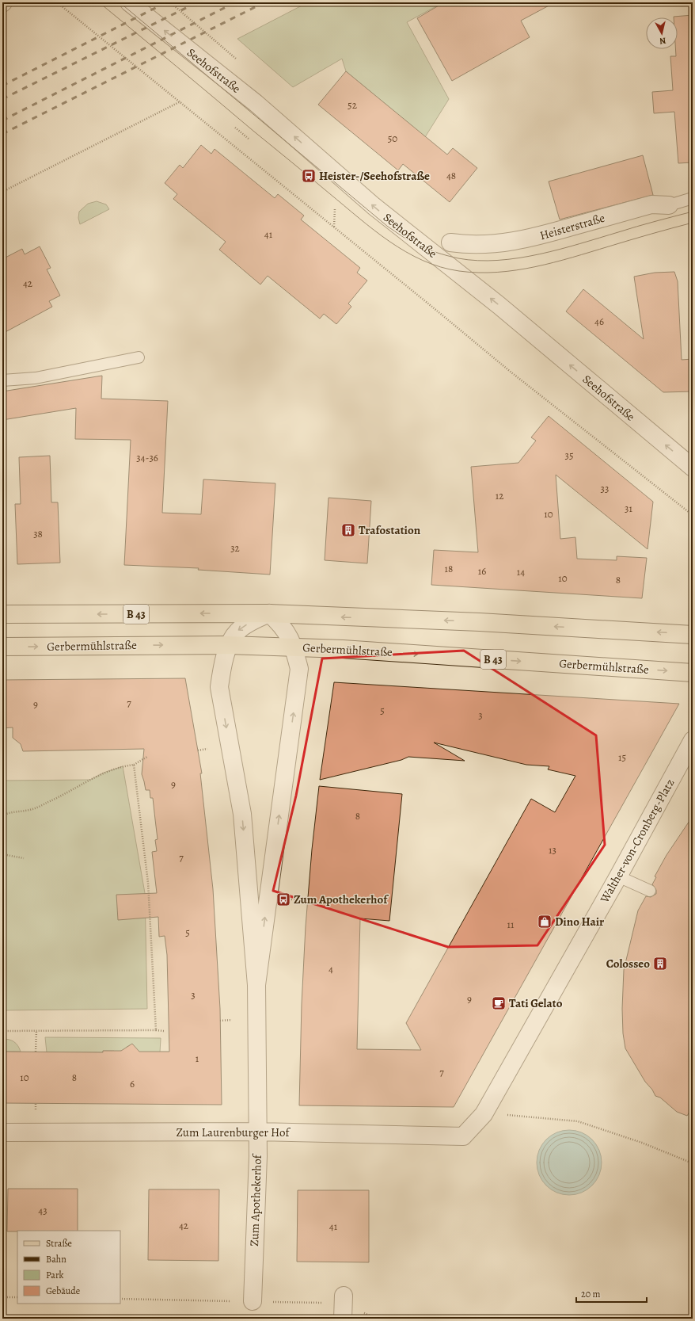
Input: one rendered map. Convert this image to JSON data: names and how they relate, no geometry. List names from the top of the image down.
{
  "streets": {
    "main road": ["B 43", "Gerbermühlstraße"],
    "street": [
      "Seehofstraße",
      "Heisterstraße",
      "Walther-von-Cronberg-Platz",
      "Zum Laurenburger Hof",
      "Zum Apothekerhof"
    ]
  },
  "crossings": [
    ["B 43", "Zum Apothekerhof"],
    ["Gerbermühlstraße", "Zum Apothekerhof"],
    ["Walther-von-Cronberg-Platz", "Zum Laurenburger Hof"],
    ["Zum Laurenburger Hof", "Zum Apothekerhof"]
  ],
  "one_way": ["Seehofstraße"],
  "places": {
    "bus stop": ["Heister-/Seehofstraße", "Zum Apothekerhof"],
    "building": ["Trafostation", "Colosseo"],
    "shop": ["Dino Hair"],
    "cafe": ["Tati Gelato"]
  },
  "house_numbers": [
    "52",
    "50",
    "48",
    "41",
    "42",
    "46",
    "35",
    "34-36",
    "33",
    "12",
    "31",
    "10",
    "38",
    "32",
    "18",
    "16",
    "14",
    "10",
    "8",
    "7",
    "9",
    "5",
    "3",
    "15",
    "9",
    "8",
    "13",
    "7",
    "11",
    "5",
    "4",
    "3",
    "9",
    "1",
    "7",
    "10",
    "8",
    "6",
    "43",
    "42",
    "41"
  ],
  "legend": [
    "Straße",
    "Bahn",
    "Park",
    "Gebäude"
  ],
  "scale_bar": "20 m",
  "north": "bottom"
}
